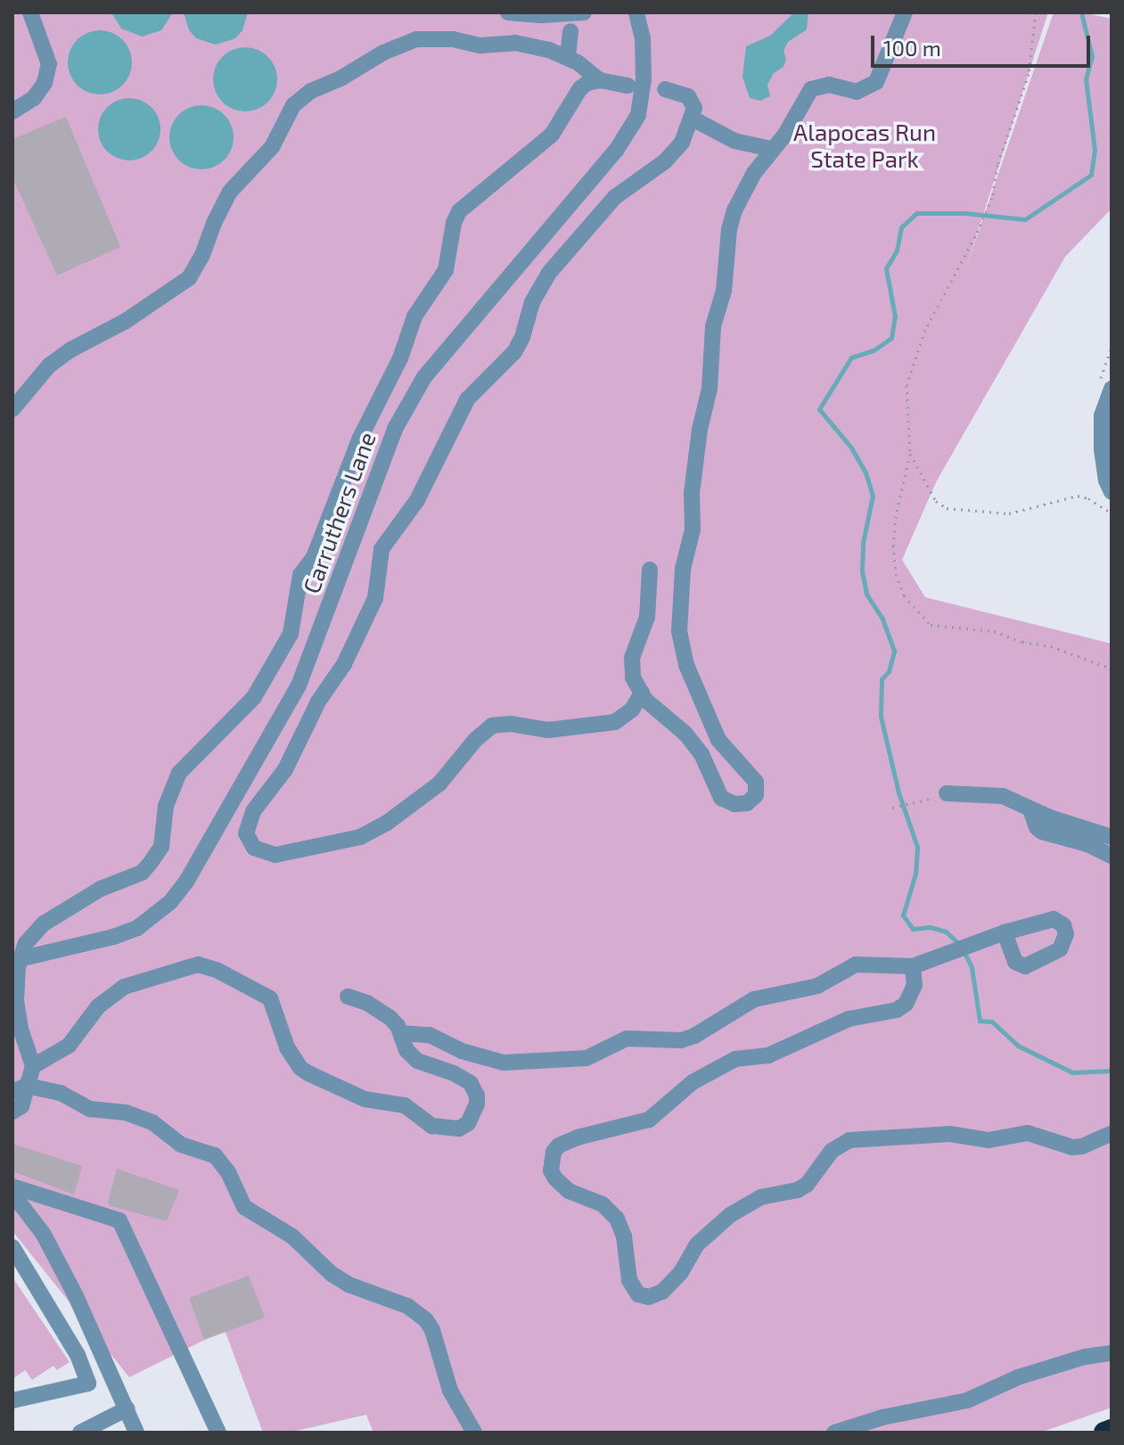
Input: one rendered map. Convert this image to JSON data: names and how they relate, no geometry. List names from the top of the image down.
{
  "streets": {
    "street": ["Carruthers Lane"]
  },
  "parks": ["Alapocas Run State Park"],
  "scale_bar": "100 m"
}
